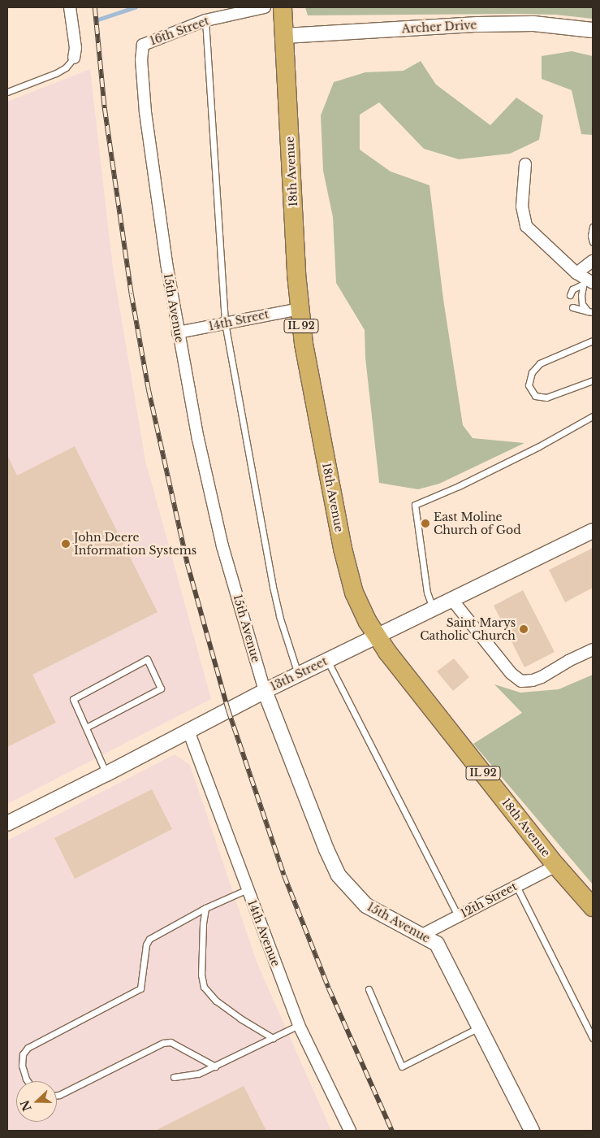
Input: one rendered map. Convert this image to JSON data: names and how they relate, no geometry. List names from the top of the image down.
{
  "streets": {
    "main road": ["18th Avenue", "IL 92"],
    "street": [
      "Archer Drive",
      "16th Street",
      "15th Avenue",
      "14th Street",
      "13th Street",
      "12th Street",
      "14th Avenue"
    ]
  },
  "crossings": [
    ["Archer Drive", "18th Avenue"],
    ["16th Street", "15th Avenue"],
    ["18th Avenue", "14th Street"],
    ["18th Avenue", "13th Street"],
    ["18th Avenue", "12th Street"],
    ["15th Avenue", "14th Street"],
    ["15th Avenue", "13th Street"],
    ["15th Avenue", "12th Street"],
    ["13th Street", "14th Avenue"]
  ],
  "places": ["East Moline Church of God", "John Deere Information Systems", "Saint Marys Catholic Church"],
  "north": "left"
}
